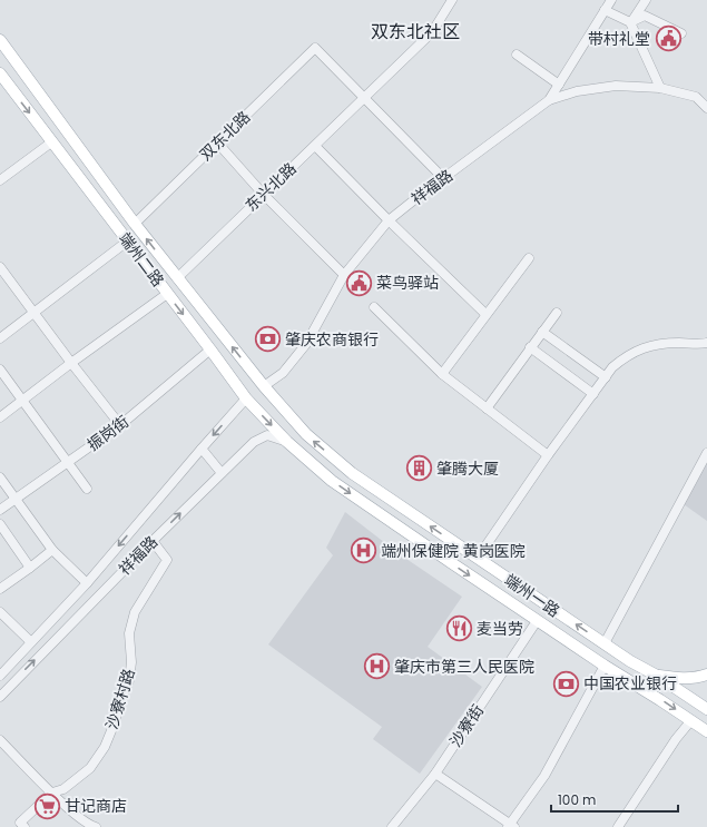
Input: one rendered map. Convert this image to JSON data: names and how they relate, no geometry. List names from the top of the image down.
{
  "streets": {
    "main road": ["端州二路", "端州一路"],
    "street": [
      "双东北路",
      "东兴北路",
      "祥福路",
      "振岗街",
      "沙寮村路",
      "沙寮街"
    ]
  },
  "crossings": [
    ["双东北路", "东兴北路"],
    ["双东北路", "端州二路"],
    ["东兴北路", "端州二路"],
    ["祥福路", "端州二路"],
    ["祥福路", "端州一路"],
    ["祥福路", "沙寮村路"],
    ["端州二路", "振岗街"],
    ["端州二路", "端州一路"],
    ["端州一路", "沙寮街"]
  ],
  "districts": ["双东北社区"],
  "places": {
    "public building": ["带村礼堂", "菜鸟驿站"],
    "bank": ["肇庆农商银行", "中国农业银行"],
    "building": ["肇腾大厦"],
    "hospital": ["端州保健院 黄岗医院", "肇庆市第三人民医院"],
    "restaurant": ["麦当劳"],
    "supermarket": ["甘记商店"]
  },
  "scale_bar": "100 m"
}
